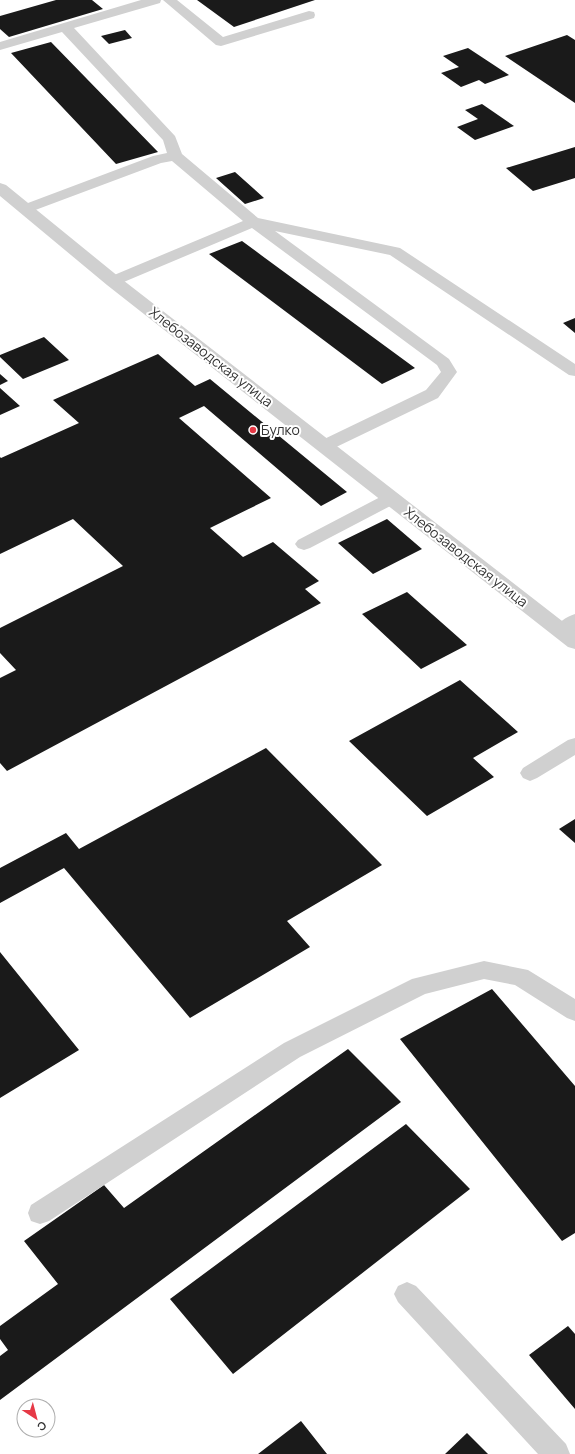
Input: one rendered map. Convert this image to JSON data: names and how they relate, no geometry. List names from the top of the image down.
{
  "streets": {
    "street": ["Хлебозаводская улица"]
  },
  "places": ["Булко"],
  "north": "bottom right"
}
